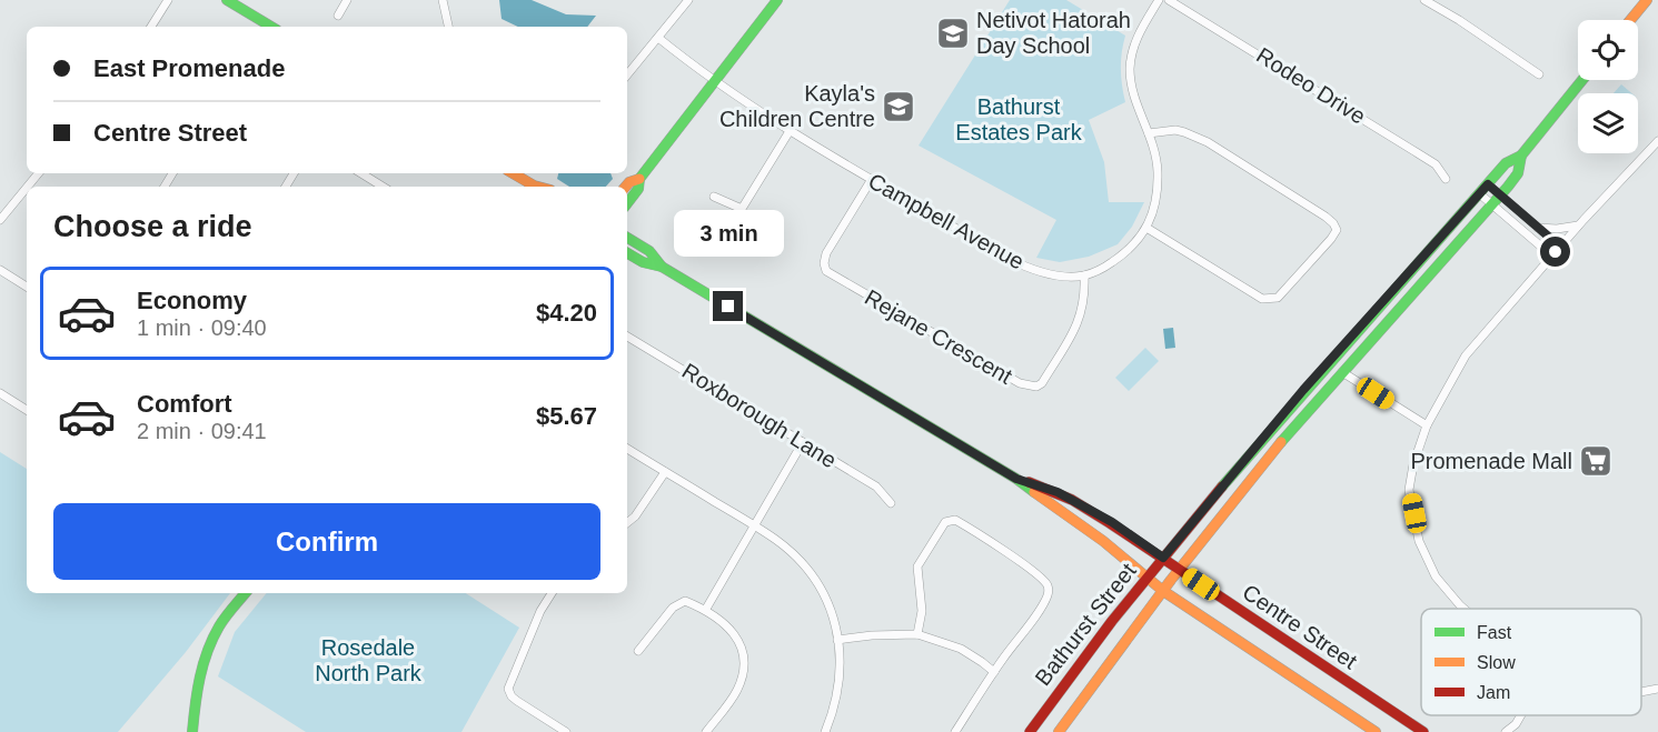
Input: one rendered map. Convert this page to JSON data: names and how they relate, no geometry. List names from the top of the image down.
{
  "streets": {
    "main road": ["Bathurst Street", "Centre Street"],
    "street": [
      "Rodeo Drive",
      "Campbell Avenue",
      "Rejane Crescent",
      "Roxborough Lane"
    ]
  },
  "crossings": [
    ["Campbell Avenue", "Rejane Crescent"],
    ["Bathurst Street", "Centre Street"]
  ],
  "parks": ["Bathurst Estates Park", "Rosedale North Park"],
  "places": {
    "school or university": ["Netivot Hatorah Day School", "Kayla's Children Centre"],
    "supermarket": ["Promenade Mall"]
  },
  "legend": ["Fast", "Slow", "Jam"],
  "page": {
    "banner": ["East Promenade", "Centre Street"],
    "heading": "Choose a ride",
    "bubble": "3 min",
    "list": [
      {
        "name": "Economy",
        "note": "1 min · 09:40",
        "value": "$4.20"
      },
      {
        "name": "Comfort",
        "note": "2 min · 09:41",
        "value": "$5.67"
      }
    ],
    "buttons": "Confirm"
  }
}
